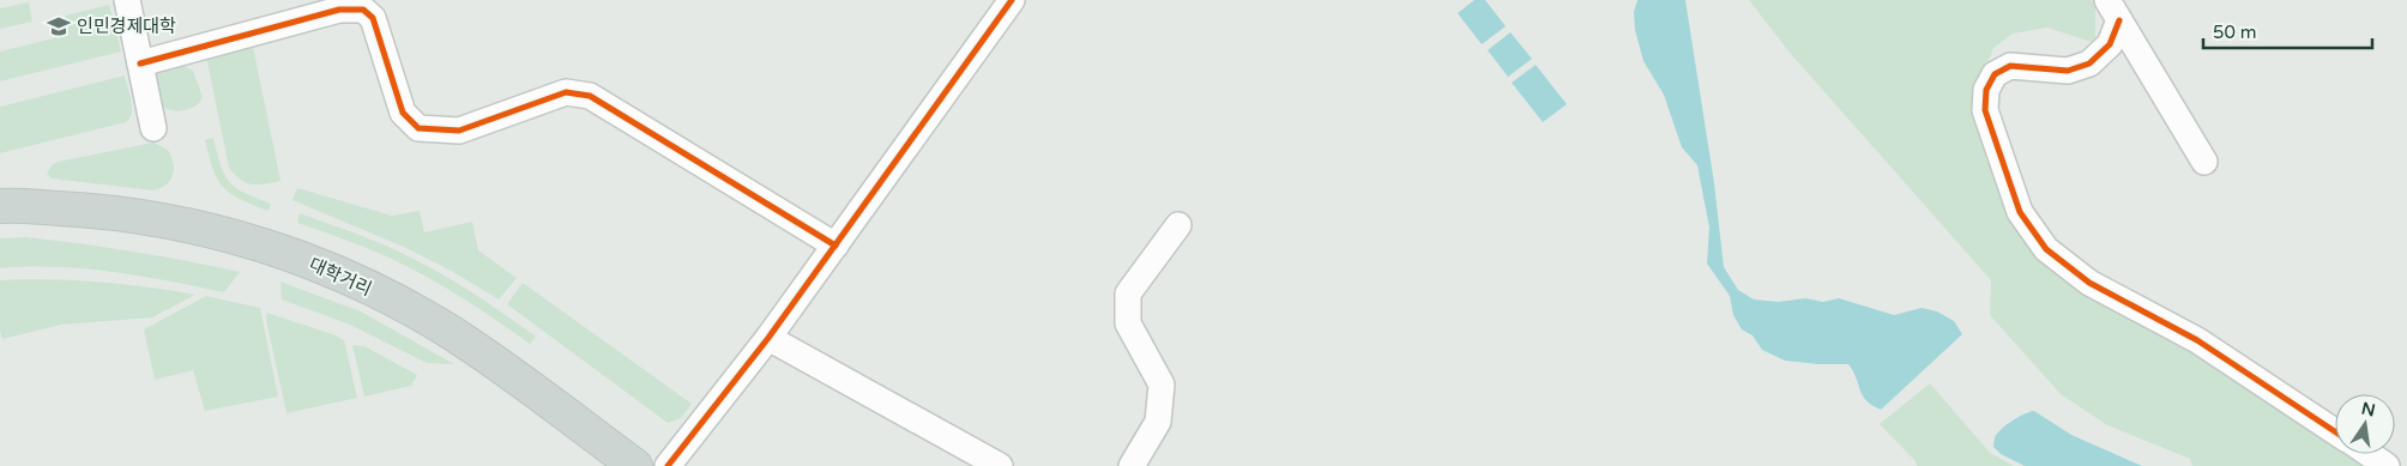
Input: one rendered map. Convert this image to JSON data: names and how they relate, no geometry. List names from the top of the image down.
{
  "streets": {
    "main road": ["대학거리"]
  },
  "places": {
    "school or university": ["인민경제대학"]
  },
  "scale_bar": "50 m",
  "north": "top"
}
